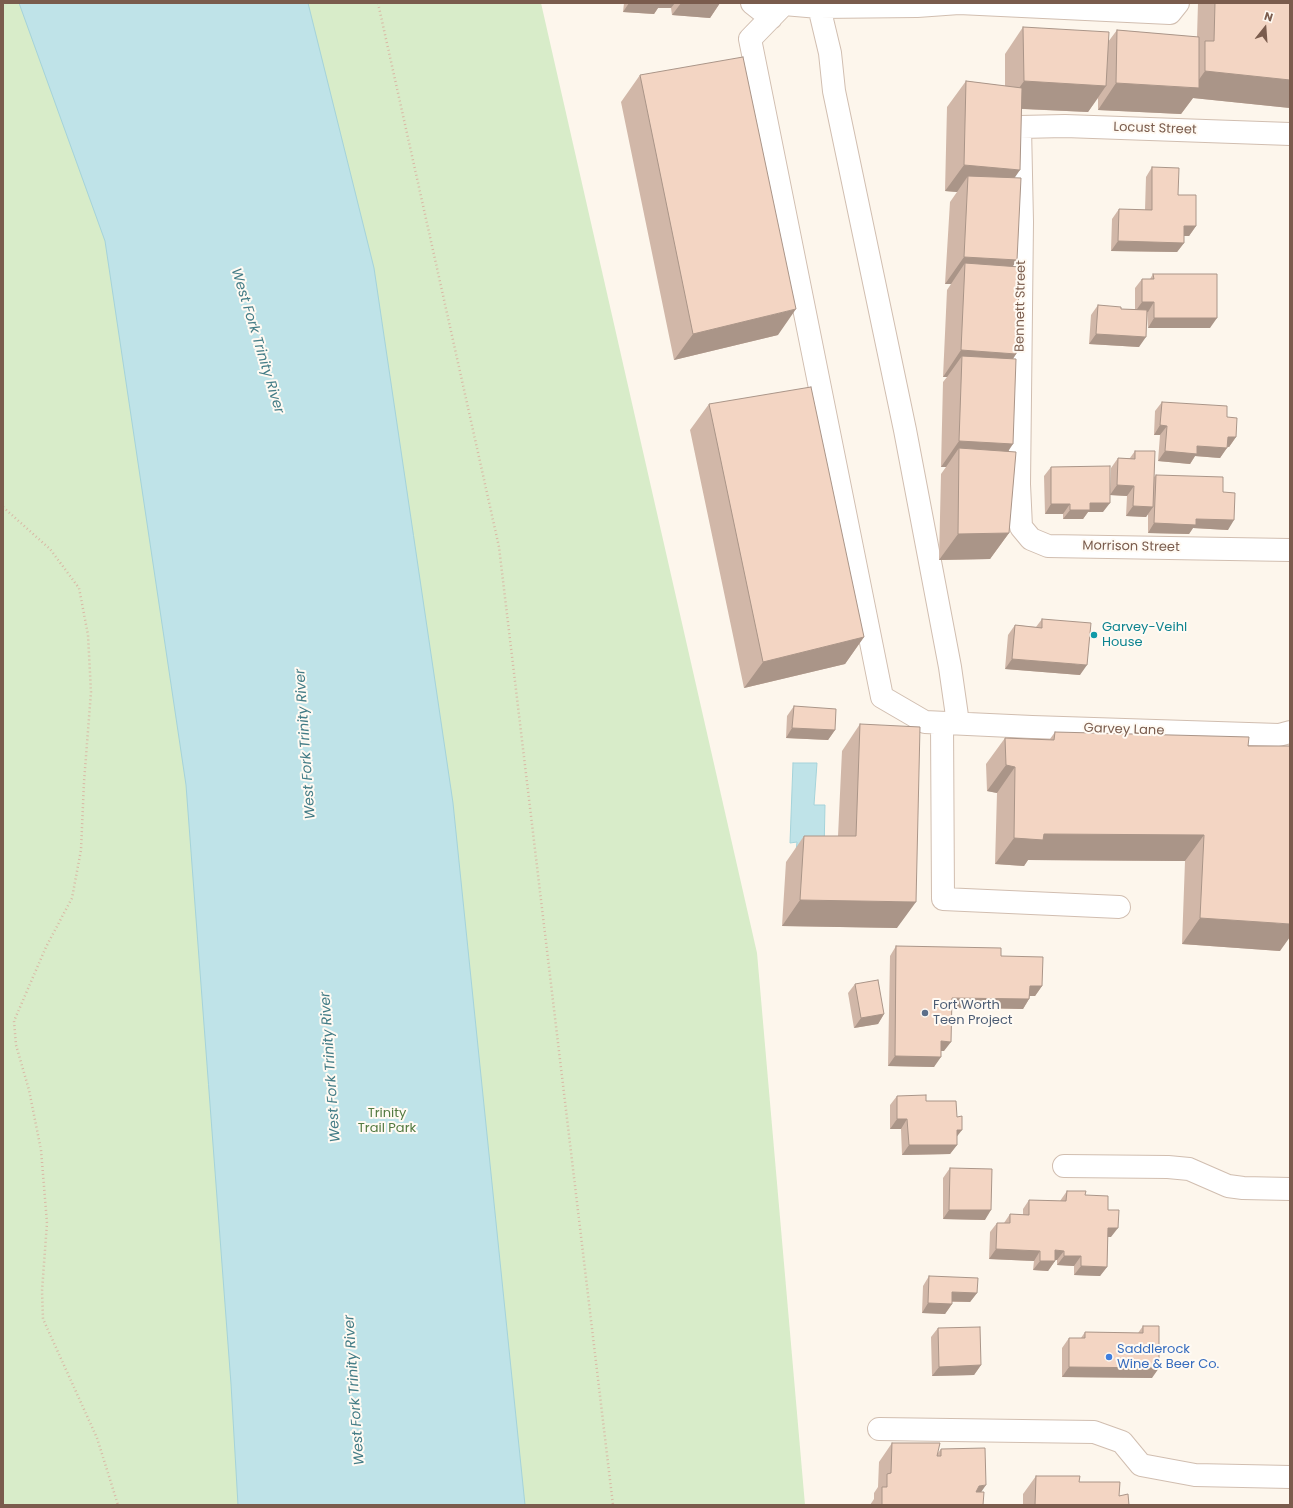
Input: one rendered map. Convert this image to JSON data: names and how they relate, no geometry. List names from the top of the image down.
{
  "streets": {
    "street": [
      "Locust Street",
      "Bennett Street",
      "Morrison Street",
      "Garvey Lane"
    ]
  },
  "crossings": [
    ["Locust Street", "Bennett Street"],
    ["Bennett Street", "Morrison Street"]
  ],
  "water": ["West Fork Trinity River"],
  "parks": ["Trinity Trail Park"],
  "places": ["Garvey-Veihl House", "Fort Worth Teen Project", "Saddlerock Wine & Beer Co."],
  "north": "top"
}
